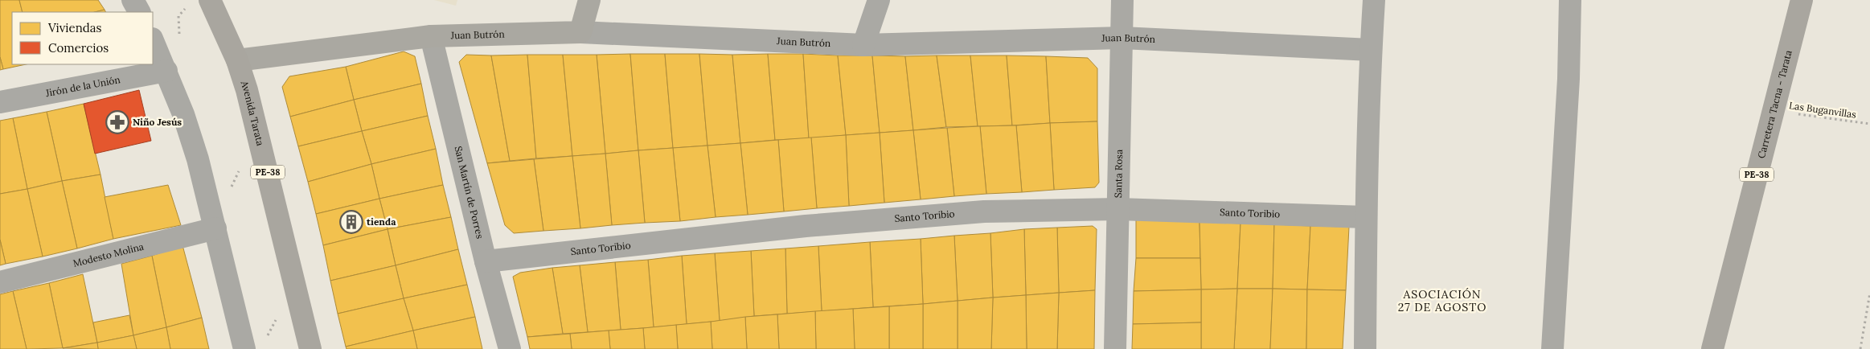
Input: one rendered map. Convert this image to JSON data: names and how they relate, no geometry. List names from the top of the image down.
{
  "streets": {
    "highway": ["Carretera Tacna - Tarata", "Avenida Tarata", "PE-38"],
    "street": [
      "Juan Butrón",
      "Jirón de la Unión",
      "Santa Rosa",
      "San Martín de Porres",
      "Santo Toribio",
      "Modesto Molina"
    ],
    "path": ["Las Buganvillas"]
  },
  "crossings": [
    ["Juan Butrón", "Avenida Tarata"],
    ["Juan Butrón", "Santa Rosa"],
    ["Juan Butrón", "San Martín de Porres"],
    ["Carretera Tacna - Tarata", "Las Buganvillas"],
    ["Santa Rosa", "Santo Toribio"],
    ["San Martín de Porres", "Santo Toribio"]
  ],
  "districts": ["ASOCIACIÓN 27 DE AGOSTO"],
  "places": {
    "pharmacy": ["Niño Jesús"],
    "building": ["tienda"]
  },
  "legend": ["Viviendas", "Comercios"]
}
